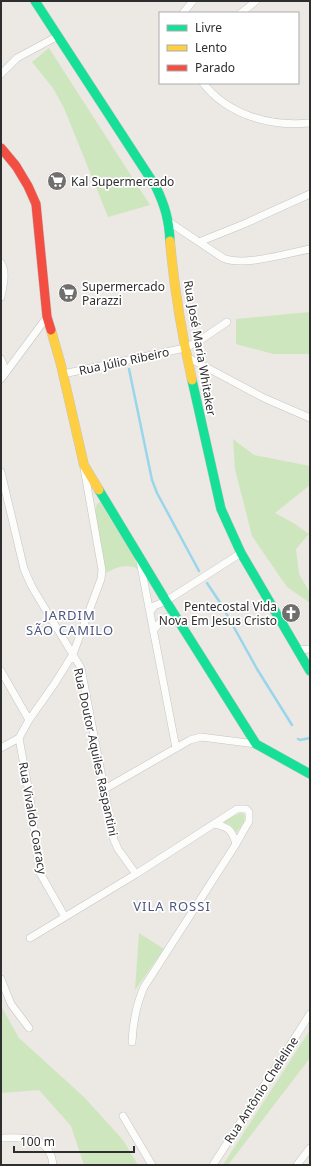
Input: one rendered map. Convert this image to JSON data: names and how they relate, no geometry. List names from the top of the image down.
{
  "streets": {
    "street": [
      "Rua José Maria Whitaker",
      "Rua Júlio Ribeiro",
      "Rua Doutor Aquiles Raspantini",
      "Rua Vivaldo Coaracy",
      "Rua Antônio Cheleline"
    ]
  },
  "crossings": [
    ["Rua José Maria Whitaker", "Rua Júlio Ribeiro"]
  ],
  "districts": ["JARDIM SÃO CAMILO", "VILA ROSSI"],
  "places": {
    "supermarket": ["Kal Supermercado", "Supermercado Parazzi"],
    "church": ["Pentecostal Vida Nova Em Jesus Cristo"]
  },
  "legend": ["Livre", "Lento", "Parado"],
  "scale_bar": "100 m"
}
